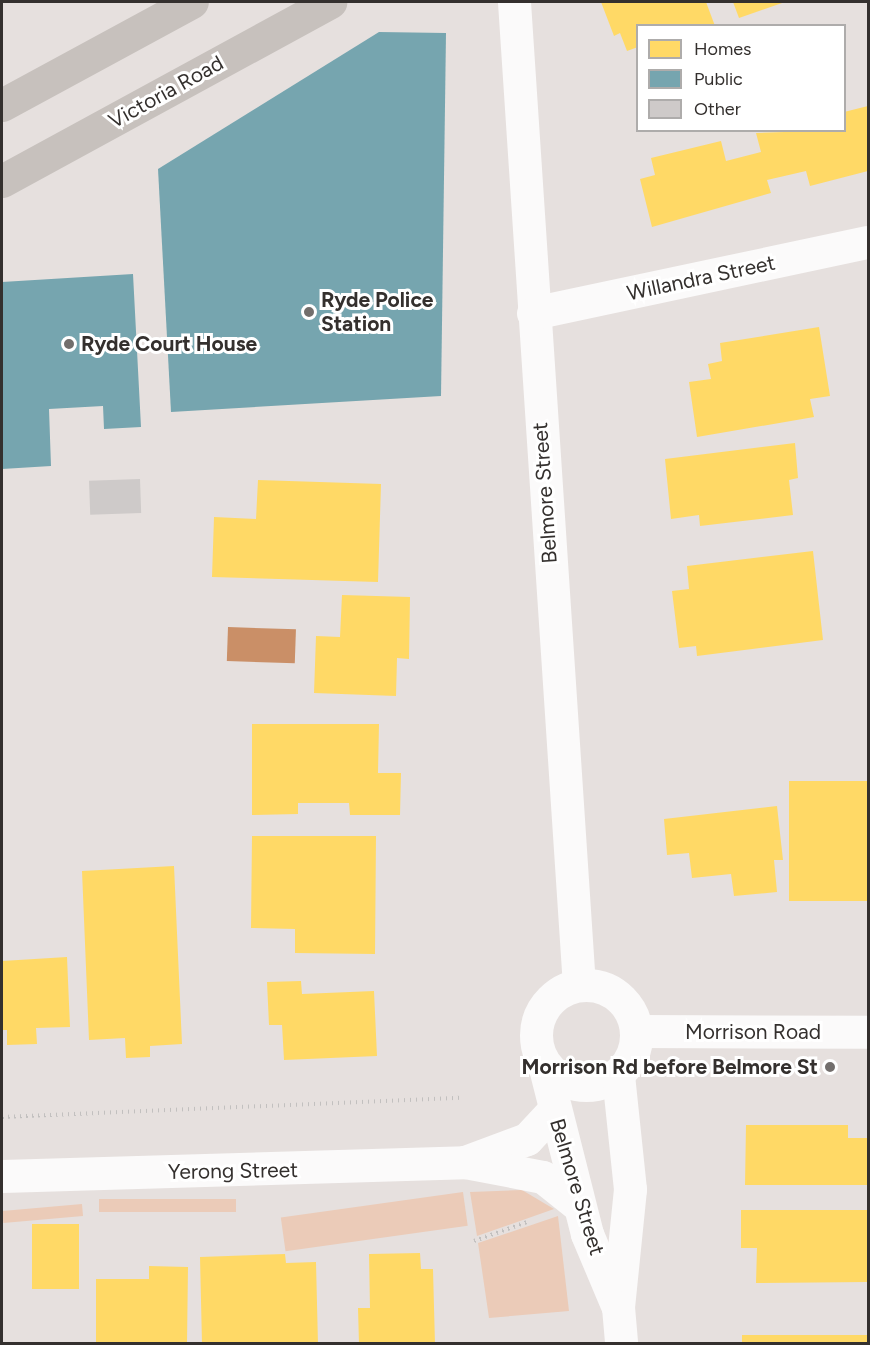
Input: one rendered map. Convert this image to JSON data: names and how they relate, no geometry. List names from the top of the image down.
{
  "streets": {
    "highway": ["Victoria Road"],
    "street": [
      "Willandra Street",
      "Belmore Street",
      "Morrison Road",
      "Yerong Street"
    ]
  },
  "crossings": [
    ["Willandra Street", "Belmore Street"],
    ["Belmore Street", "Morrison Road"],
    ["Belmore Street", "Yerong Street"]
  ],
  "places": ["Ryde Police Station", "Ryde Court House", "Morrison Rd before Belmore St"],
  "legend": ["Homes", "Public", "Other"]
}
